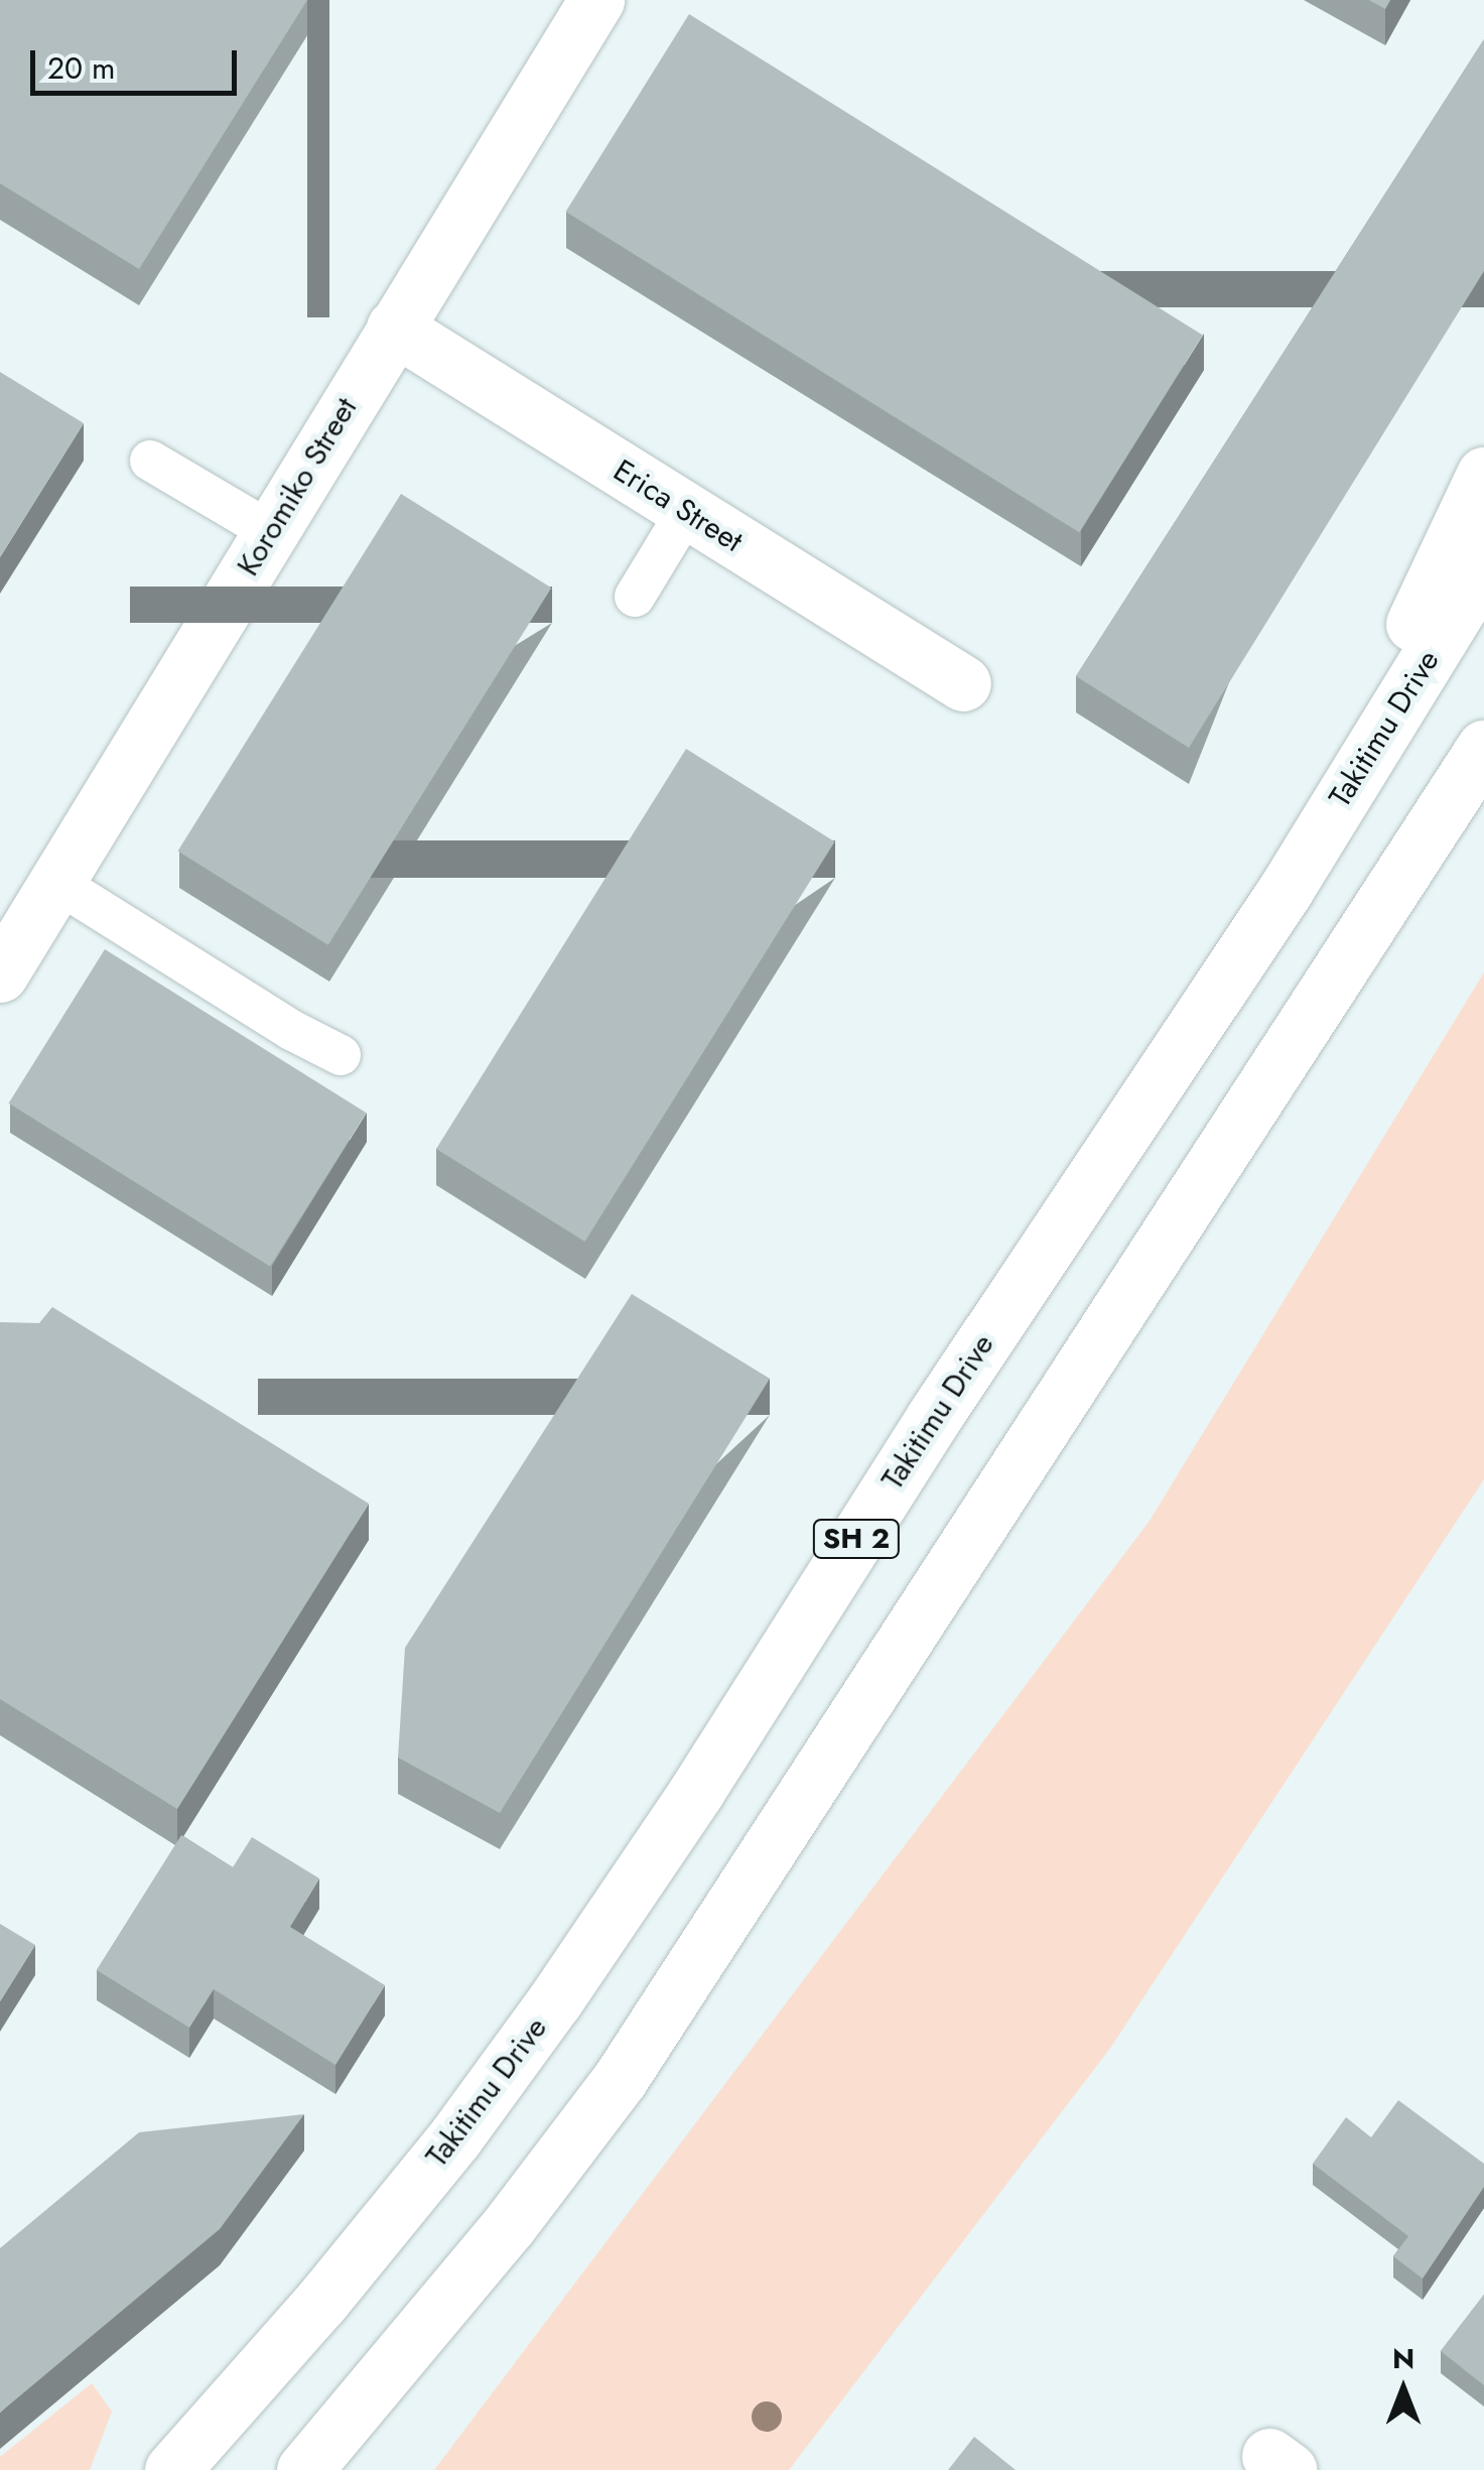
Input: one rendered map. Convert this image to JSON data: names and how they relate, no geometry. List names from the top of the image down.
{
  "streets": {
    "main road": [
      "Koromiko Street",
      "Erica Street",
      "Takitimu Drive",
      "SH 2"
    ]
  },
  "crossings": [
    ["Koromiko Street", "Erica Street"]
  ],
  "scale_bar": "20 m",
  "north": "top"
}
